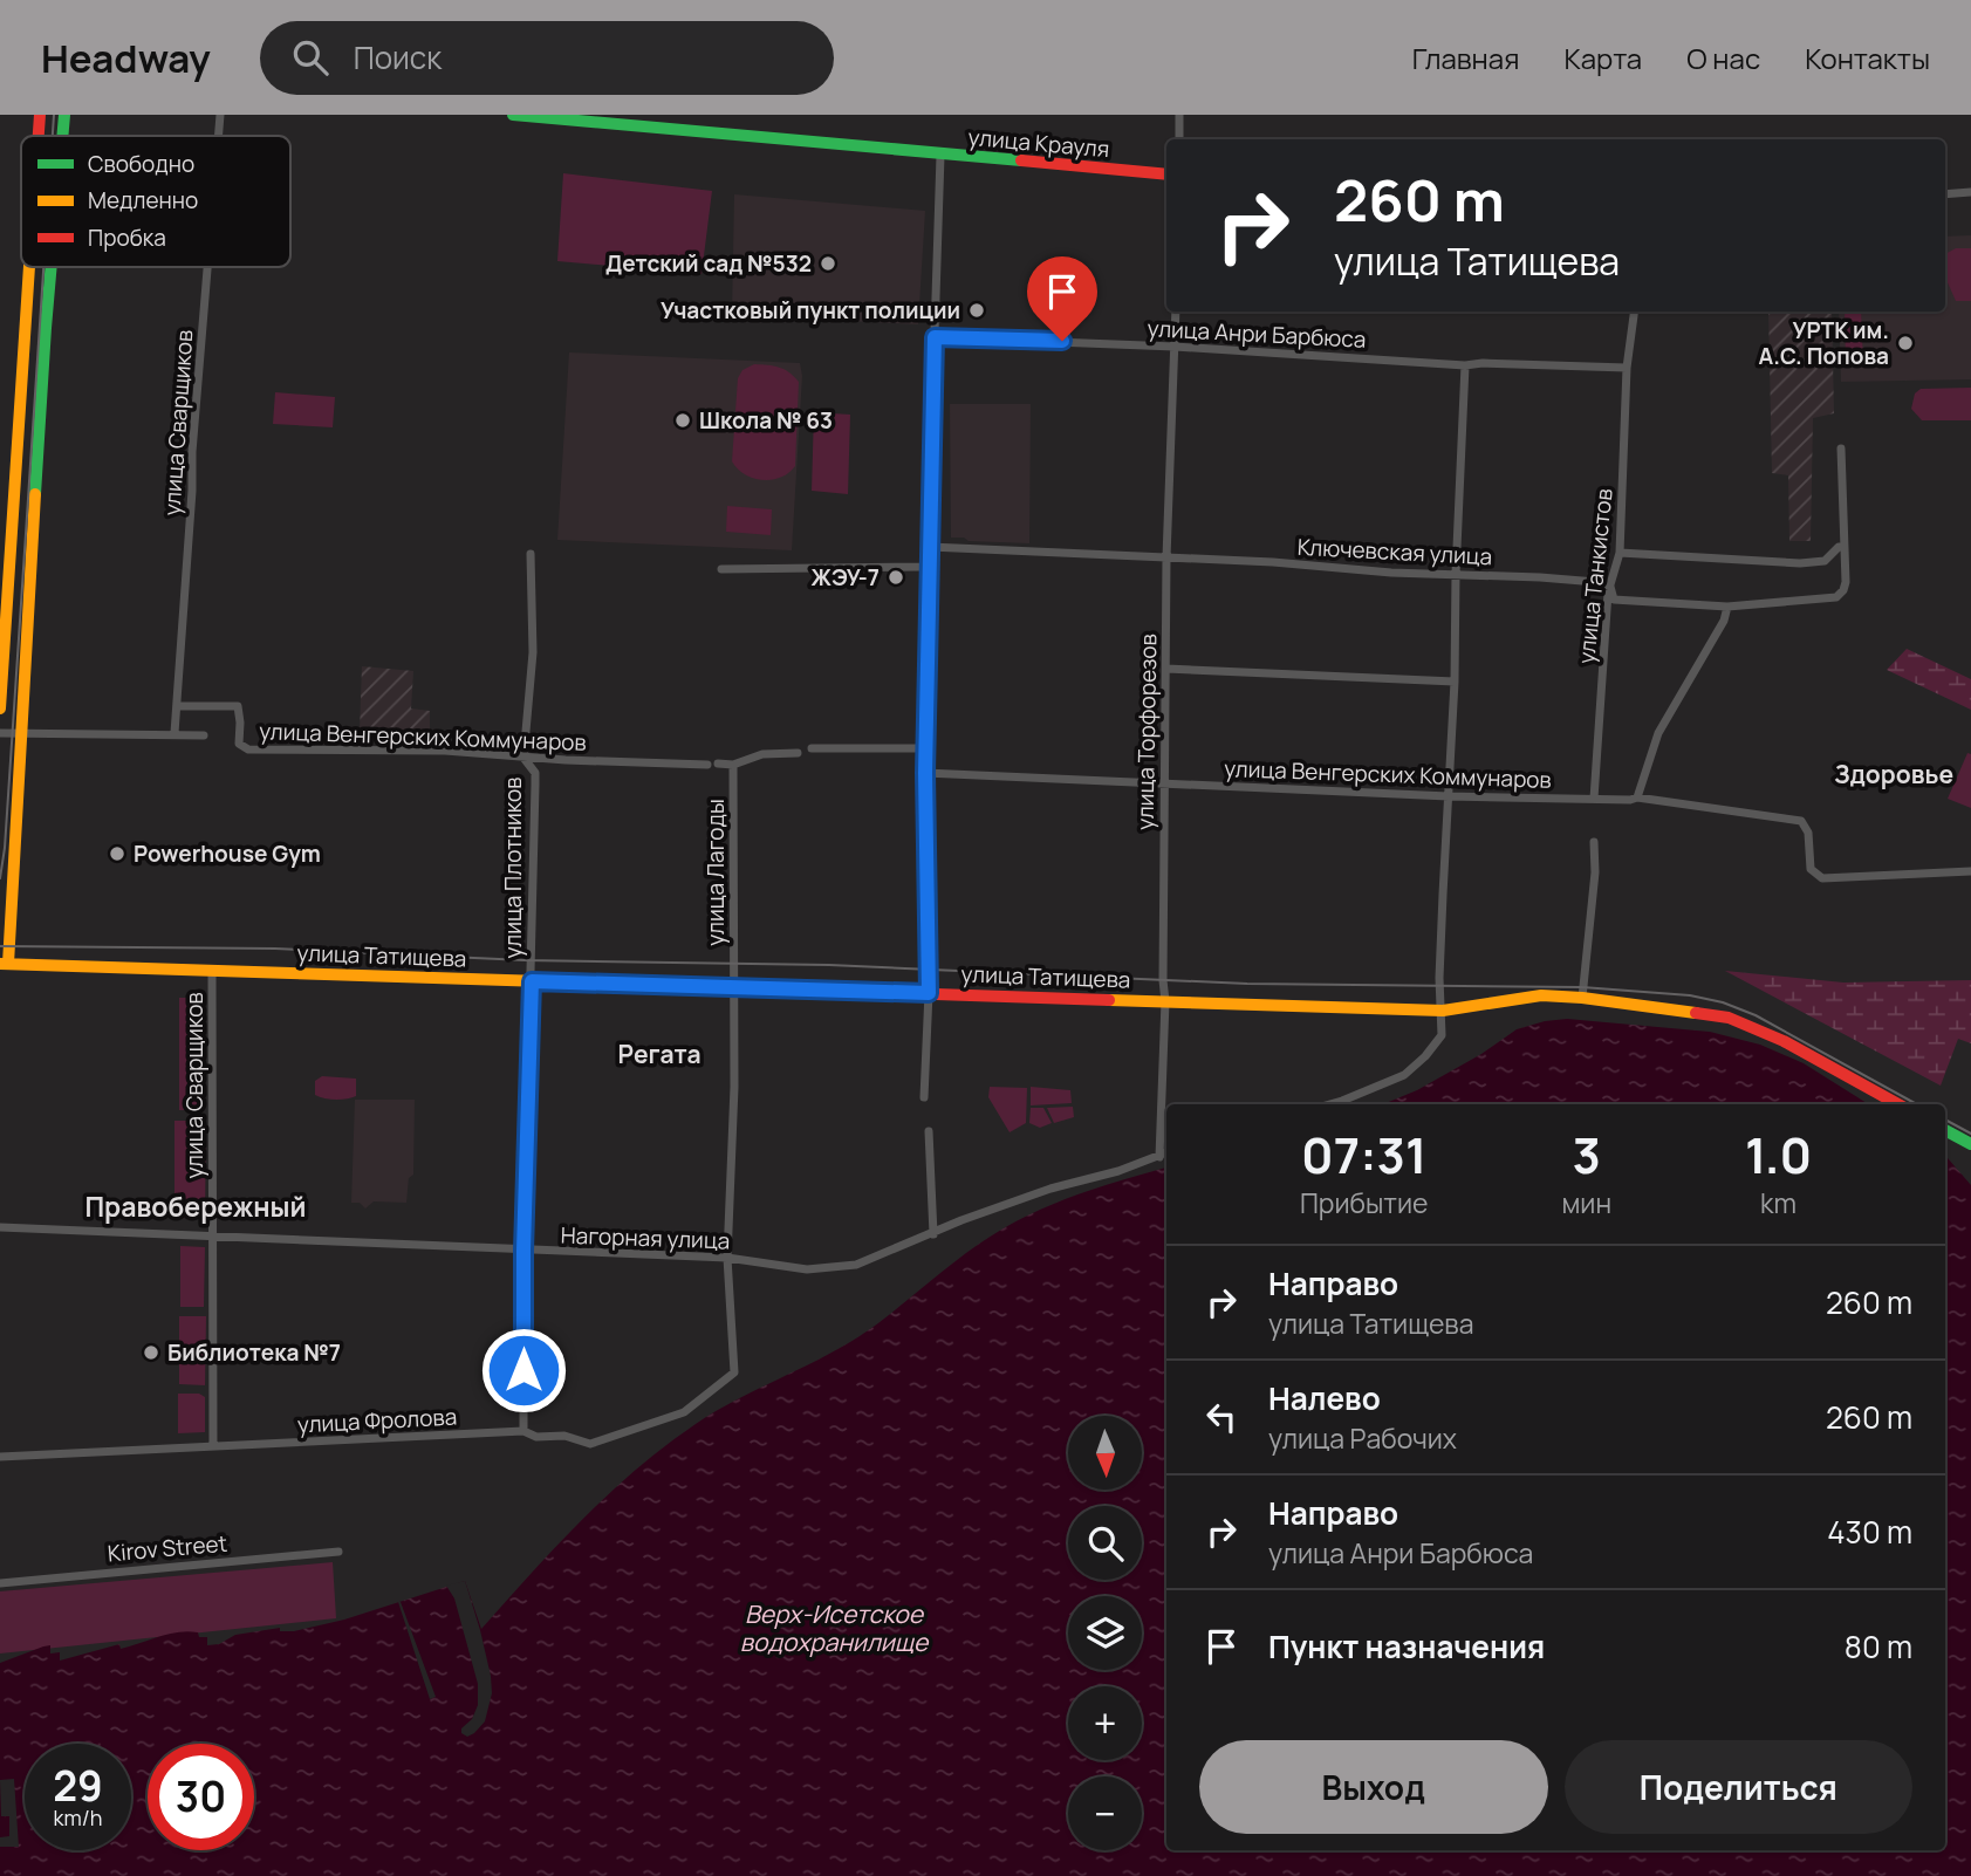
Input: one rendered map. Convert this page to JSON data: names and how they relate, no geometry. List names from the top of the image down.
{
  "streets": {
    "street": [
      "улица Крауля",
      "улица Анри Барбюса",
      "улица Сварщиков",
      "Ключевская улица",
      "улица Танкистов",
      "улица Торфорезов",
      "улица Венгерских Коммунаров",
      "улица Плотников",
      "улица Лагоды",
      "улица Татищева",
      "Нагорная улица",
      "улица Фролова",
      "Kirov Street"
    ]
  },
  "crossings": [
    ["улица Анри Барбюса", "улица Танкистов"],
    ["улица Анри Барбюса", "улица Торфорезов"],
    ["улица Сварщиков", "улица Венгерских Коммунаров"],
    ["улица Сварщиков", "улица Татищева"],
    ["улица Сварщиков", "Нагорная улица"],
    ["улица Сварщиков", "улица Фролова"],
    ["Ключевская улица", "улица Танкистов"],
    ["Ключевская улица", "улица Торфорезов"],
    ["улица Танкистов", "улица Венгерских Коммунаров"],
    ["улица Торфорезов", "улица Венгерских Коммунаров"],
    ["улица Торфорезов", "улица Татищева"],
    ["улица Торфорезов", "Нагорная улица"],
    ["улица Венгерских Коммунаров", "улица Плотников"],
    ["улица Плотников", "улица Татищева"],
    ["улица Плотников", "Нагорная улица"],
    ["улица Плотников", "улица Фролова"],
    ["улица Лагоды", "улица Татищева"],
    ["улица Лагоды", "Нагорная улица"],
    ["улица Лагоды", "улица Фролова"]
  ],
  "districts": ["Здоровье", "Регата", "Правобережный"],
  "water": ["Верх-Исетское водохранилище"],
  "places": [
    "Детский сад №532",
    "Участковый пункт полиции",
    "УРТК им. А.С. Попова",
    "Школа № 63",
    "ЖЭУ-7",
    "Powerhouse Gym",
    "Библиотека №7"
  ],
  "legend": ["Свободно", "Медленно", "Пробка"],
  "north": "bottom",
  "page": {
    "header": "Headway",
    "search": "Поиск",
    "nav": [
      "Главная",
      "Карта",
      "О нас",
      "Контакты"
    ],
    "turn": ["260 m", "улица Татищева"],
    "eta": [
      "07:31",
      "Прибытие",
      "3",
      "мин",
      "1.0",
      "km"
    ],
    "list": [
      {
        "name": "Направо",
        "note": "улица Татищева",
        "value": "260 m"
      },
      {
        "name": "Налево",
        "note": "улица Рабочих",
        "value": "260 m"
      },
      {
        "name": "Направо",
        "note": "улица Анри Барбюса",
        "value": "430 m"
      },
      {
        "name": "Пункт назначения",
        "value": "80 m"
      }
    ],
    "map_buttons": ["+", "−"],
    "buttons": ["Выход", "Поделиться"],
    "speed": "29 km/h",
    "limit": "30"
  }
}
